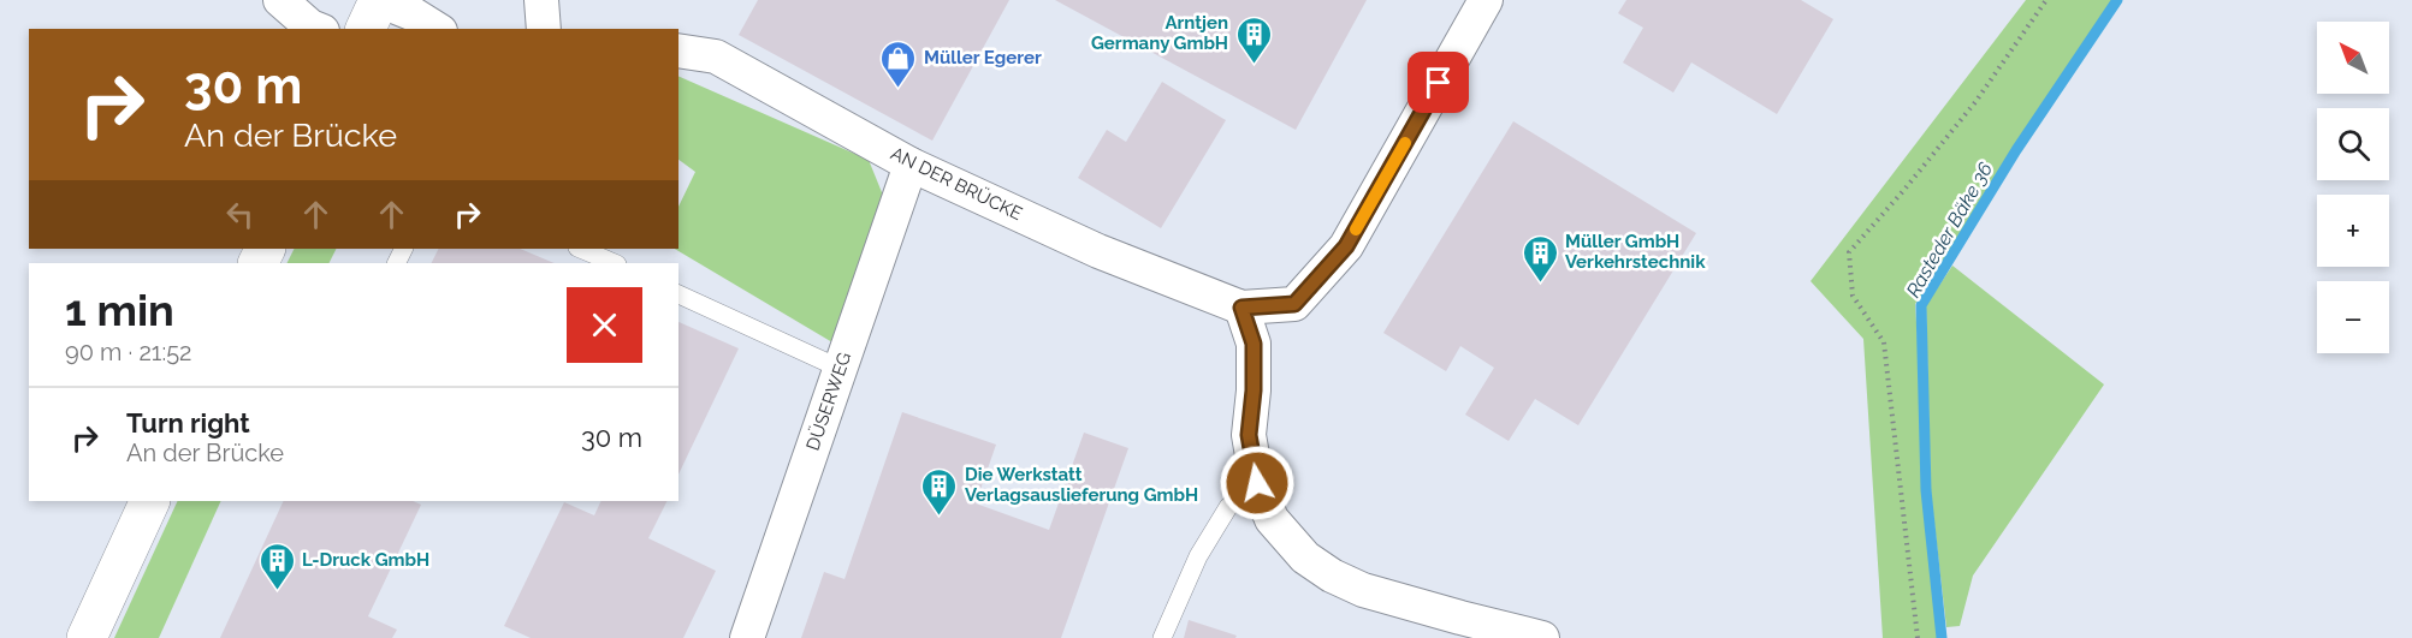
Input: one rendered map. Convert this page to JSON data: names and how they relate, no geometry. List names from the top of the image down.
{
  "streets": {
    "street": ["AN DER BRÜCKE", "DÜSERWEG"]
  },
  "crossings": [
    ["AN DER BRÜCKE", "DÜSERWEG"]
  ],
  "water": ["Rasteder Bäke 36"],
  "places": {
    "building": [
      "Arntjen Germany GmbH",
      "Müller GmbH Verkehrstechnik",
      "Die Werkstatt Verlagsauslieferung GmbH",
      "L-Druck GmbH"
    ],
    "shop": ["Müller Egerer"]
  },
  "north": "top left",
  "page": {
    "map_buttons": ["+", "−"],
    "turn": ["30 m", "An der Brücke"],
    "heading": ["1 min", "90 m · 21:52"],
    "list": [
      {
        "name": "Turn right",
        "note": "An der Brücke",
        "value": "30 m"
      }
    ]
  }
}
